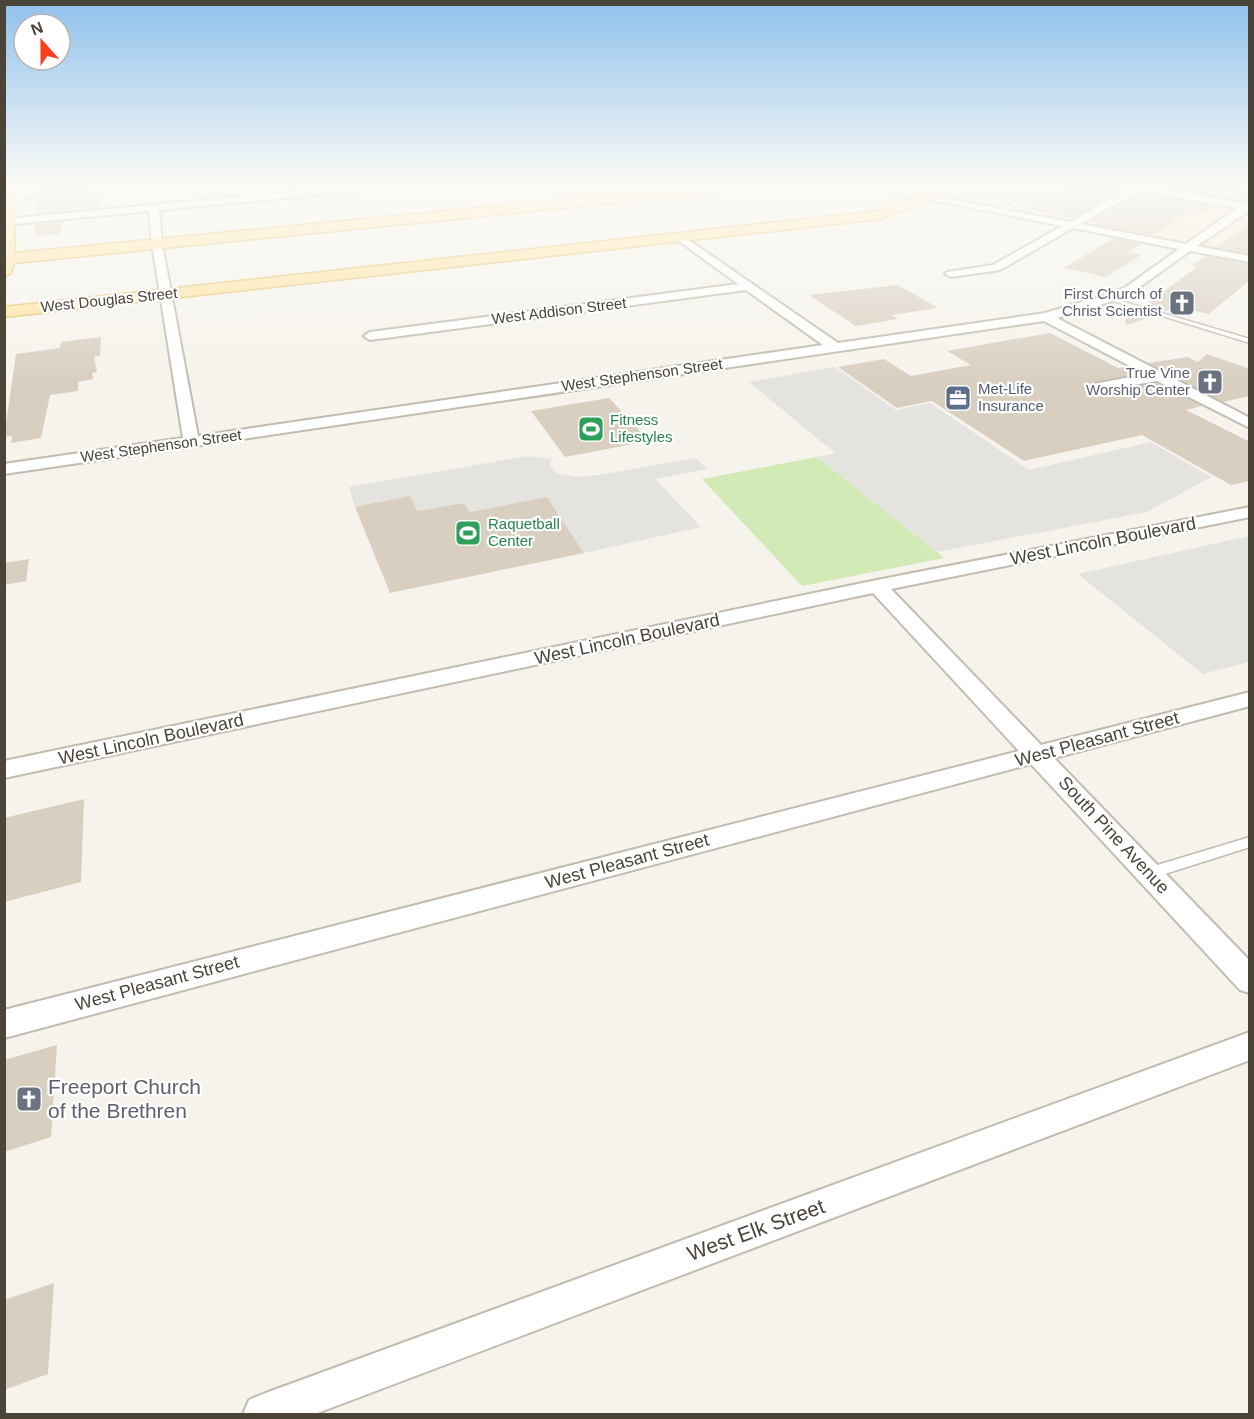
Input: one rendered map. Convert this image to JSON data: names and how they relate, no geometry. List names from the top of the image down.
{
  "streets": {
    "main road": ["West Douglas Street"],
    "street": [
      "West Addison Street",
      "West Stephenson Street",
      "West Lincoln Boulevard",
      "West Pleasant Street",
      "South Pine Avenue",
      "West Elk Street"
    ]
  },
  "crossings": [
    ["West Lincoln Boulevard", "South Pine Avenue"],
    ["West Pleasant Street", "South Pine Avenue"]
  ],
  "places": {
    "church": ["First Church of Christ Scientist", "True Vine Worship Center", "Freeport Church of the Brethren"],
    "office": ["Met-Life Insurance"],
    "sports": ["Fitness Lifestyles", "Raquetball Center"]
  },
  "north": "top"
}
